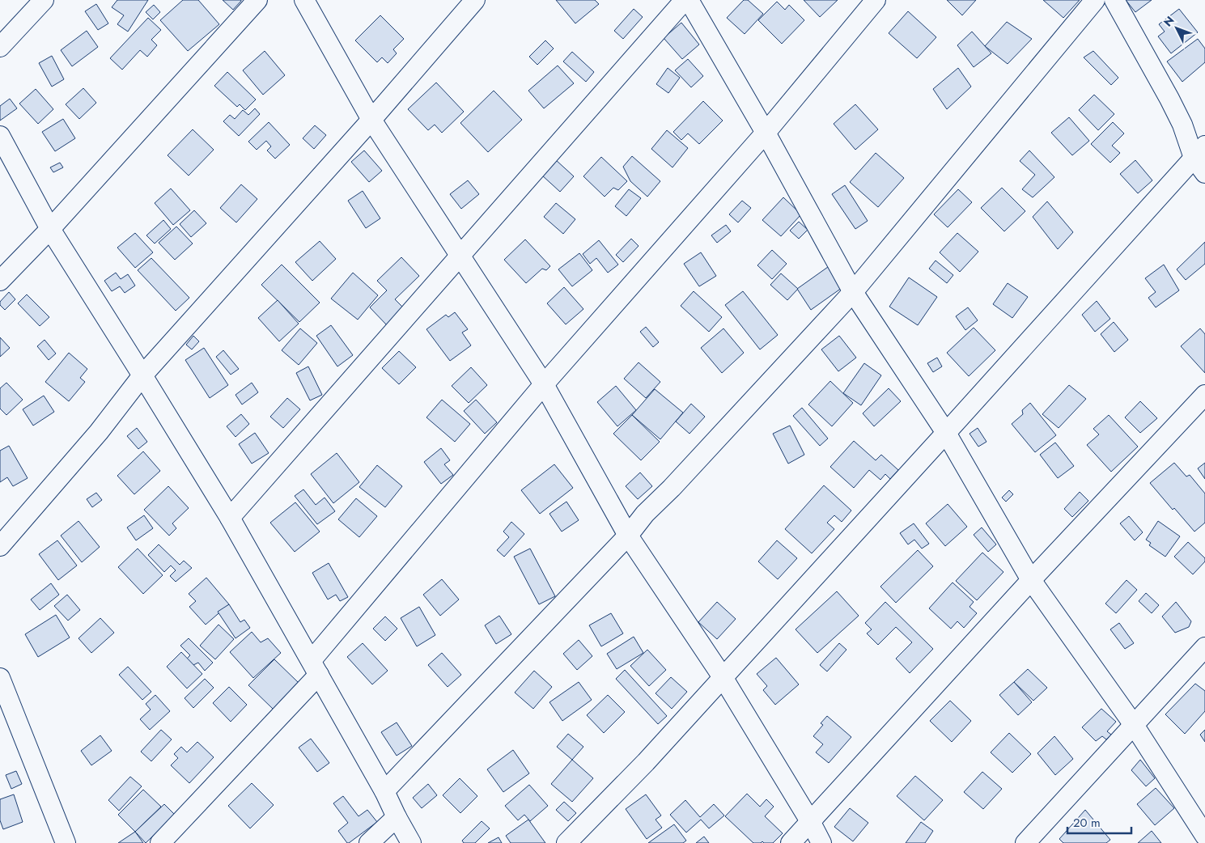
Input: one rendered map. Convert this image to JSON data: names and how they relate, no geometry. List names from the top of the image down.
{
  "scale_bar": "20 m",
  "north": "top left"
}
